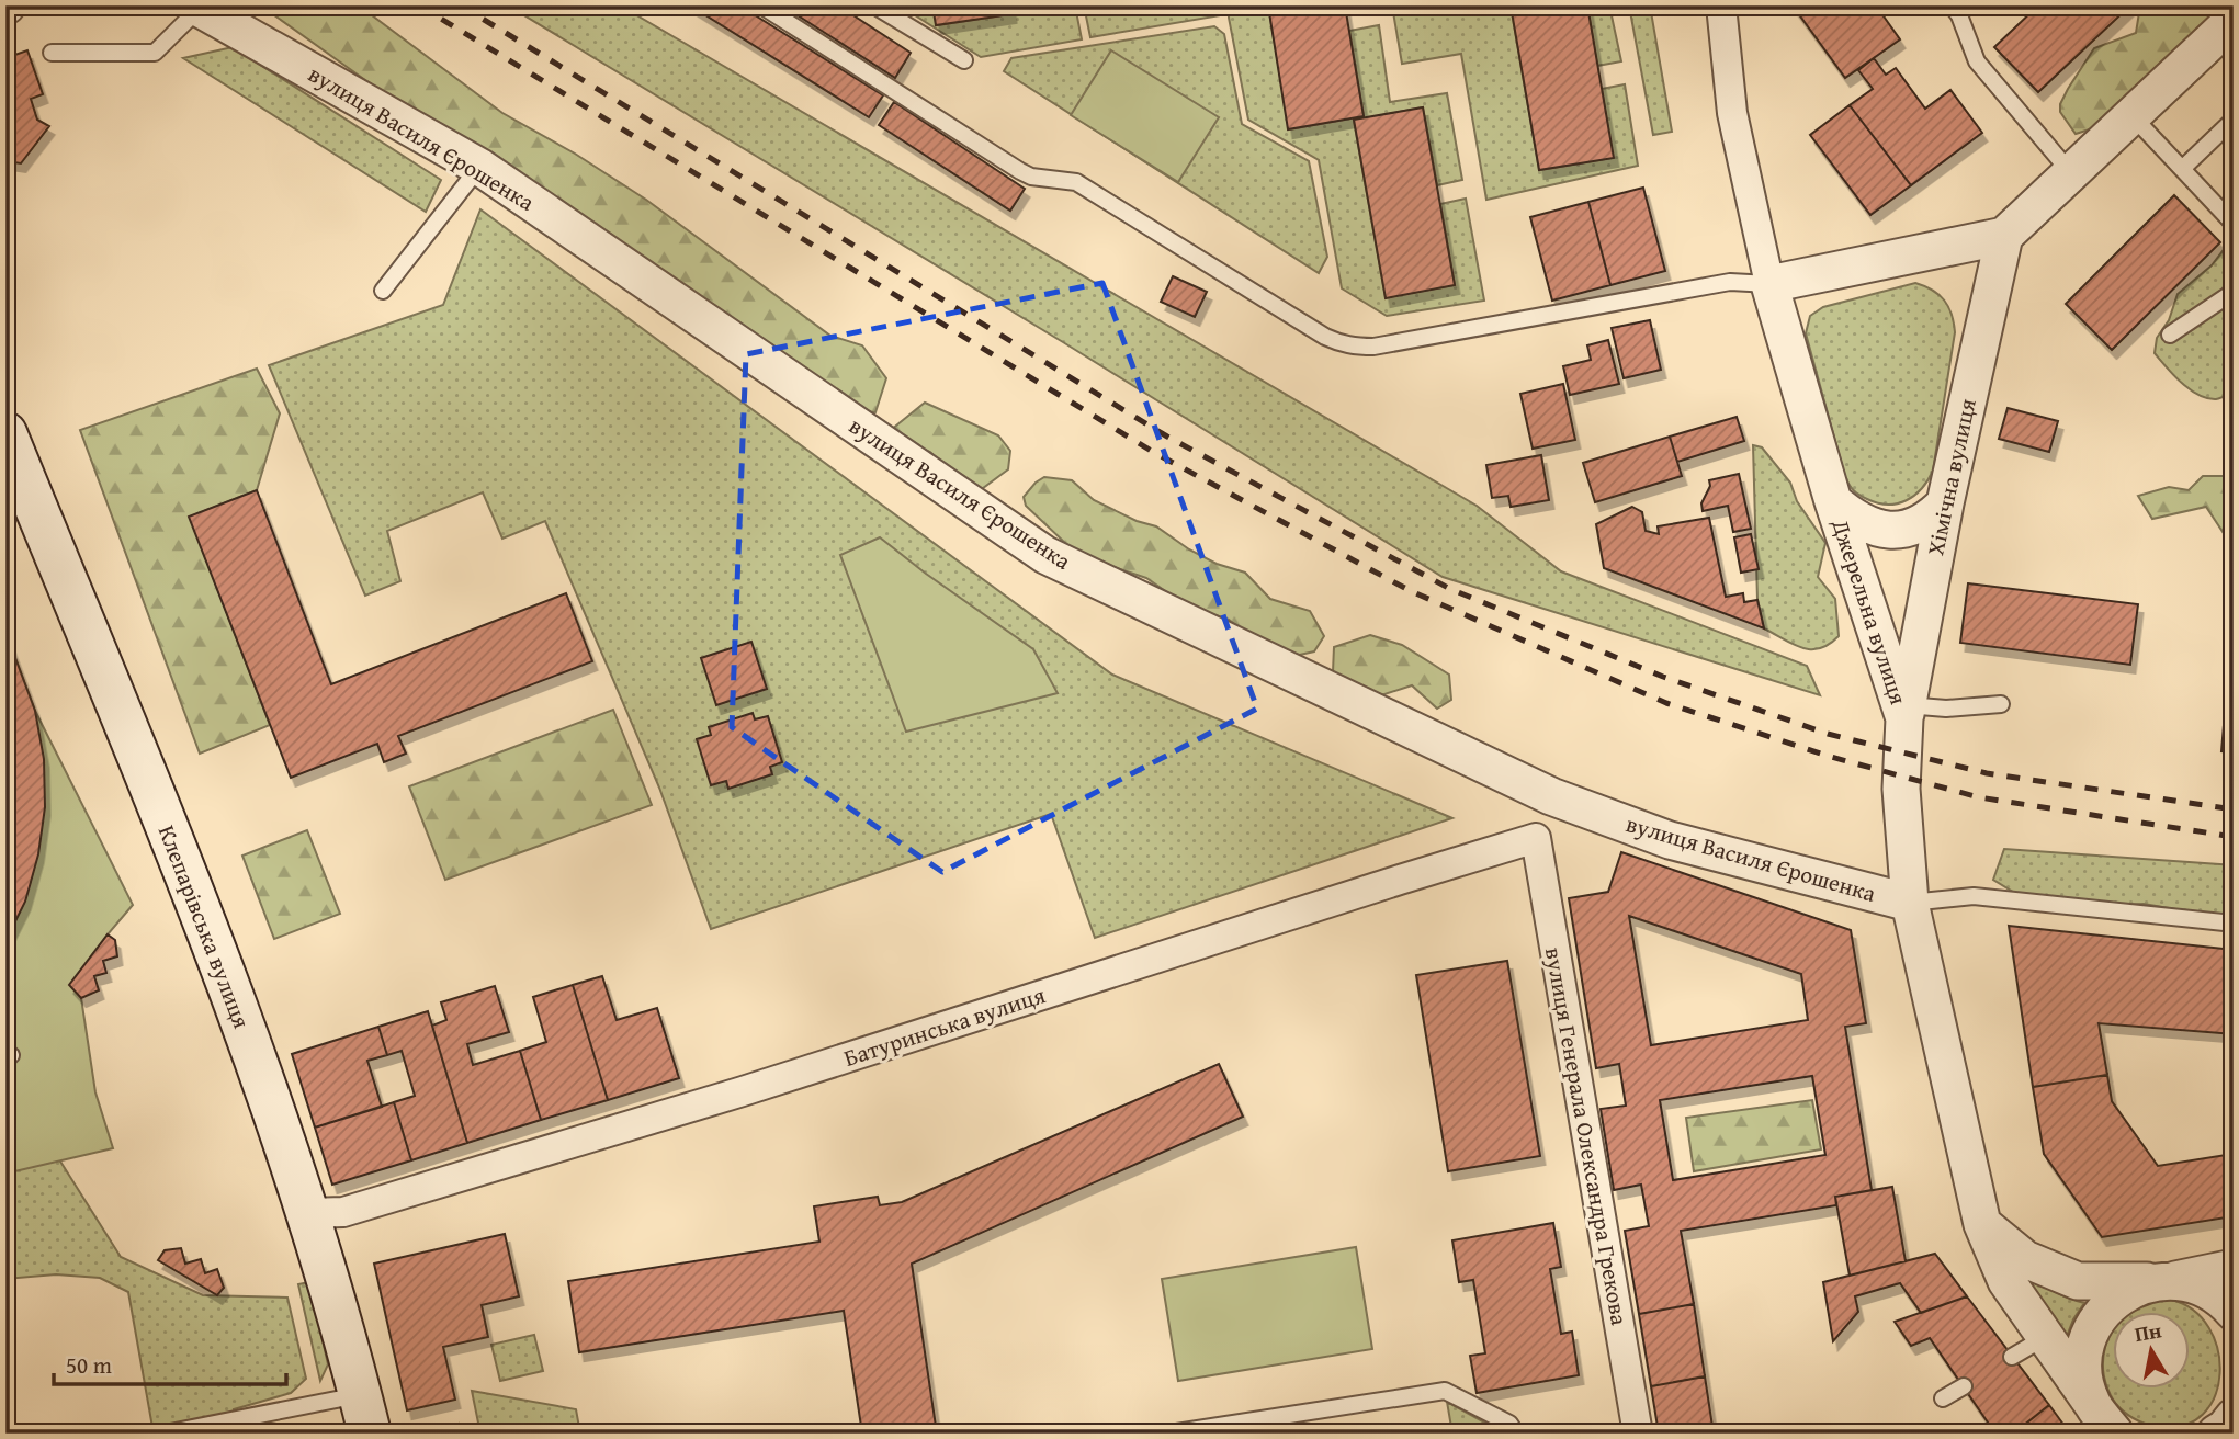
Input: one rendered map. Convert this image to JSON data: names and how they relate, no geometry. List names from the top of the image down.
{
  "streets": {
    "main road": ["Клепарівська вулиця"],
    "street": [
      "вулиця Василя Єрошенка",
      "Хімічна вулиця",
      "Джерельна вулиця",
      "Батуринська вулиця",
      "вулиця Генерала Олександра Грекова"
    ]
  },
  "crossings": [
    ["вулиця Василя Єрошенка", "Джерельна вулиця"],
    ["Хімічна вулиця", "Джерельна вулиця"],
    ["Клепарівська вулиця", "Батуринська вулиця"],
    ["Батуринська вулиця", "вулиця Генерала Олександра Грекова"]
  ],
  "scale_bar": "50 m",
  "north": "top"
}
